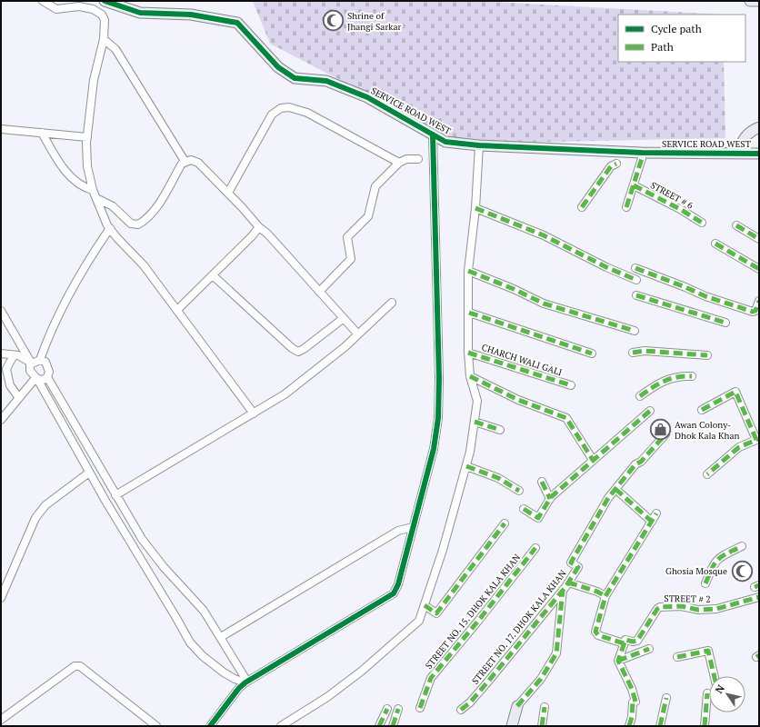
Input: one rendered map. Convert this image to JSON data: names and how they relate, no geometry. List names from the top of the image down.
{
  "streets": {
    "street": [
      "SERVICE ROAD WEST",
      "STREET # 6",
      "CHARCH WALI GALI",
      "STREET # 2",
      "STREET NO. 15. DHOK KALA KHAN",
      "STREET NO. 17. DHOK KALA KHAN"
    ]
  },
  "places": {
    "mosque": ["Shrine of Jhangi Sarkar", "Ghosia Mosque"],
    "shop": ["Awan Colony- Dhok Kala Khan"]
  },
  "legend": ["Cycle path", "Path"],
  "north": "top left"
}
